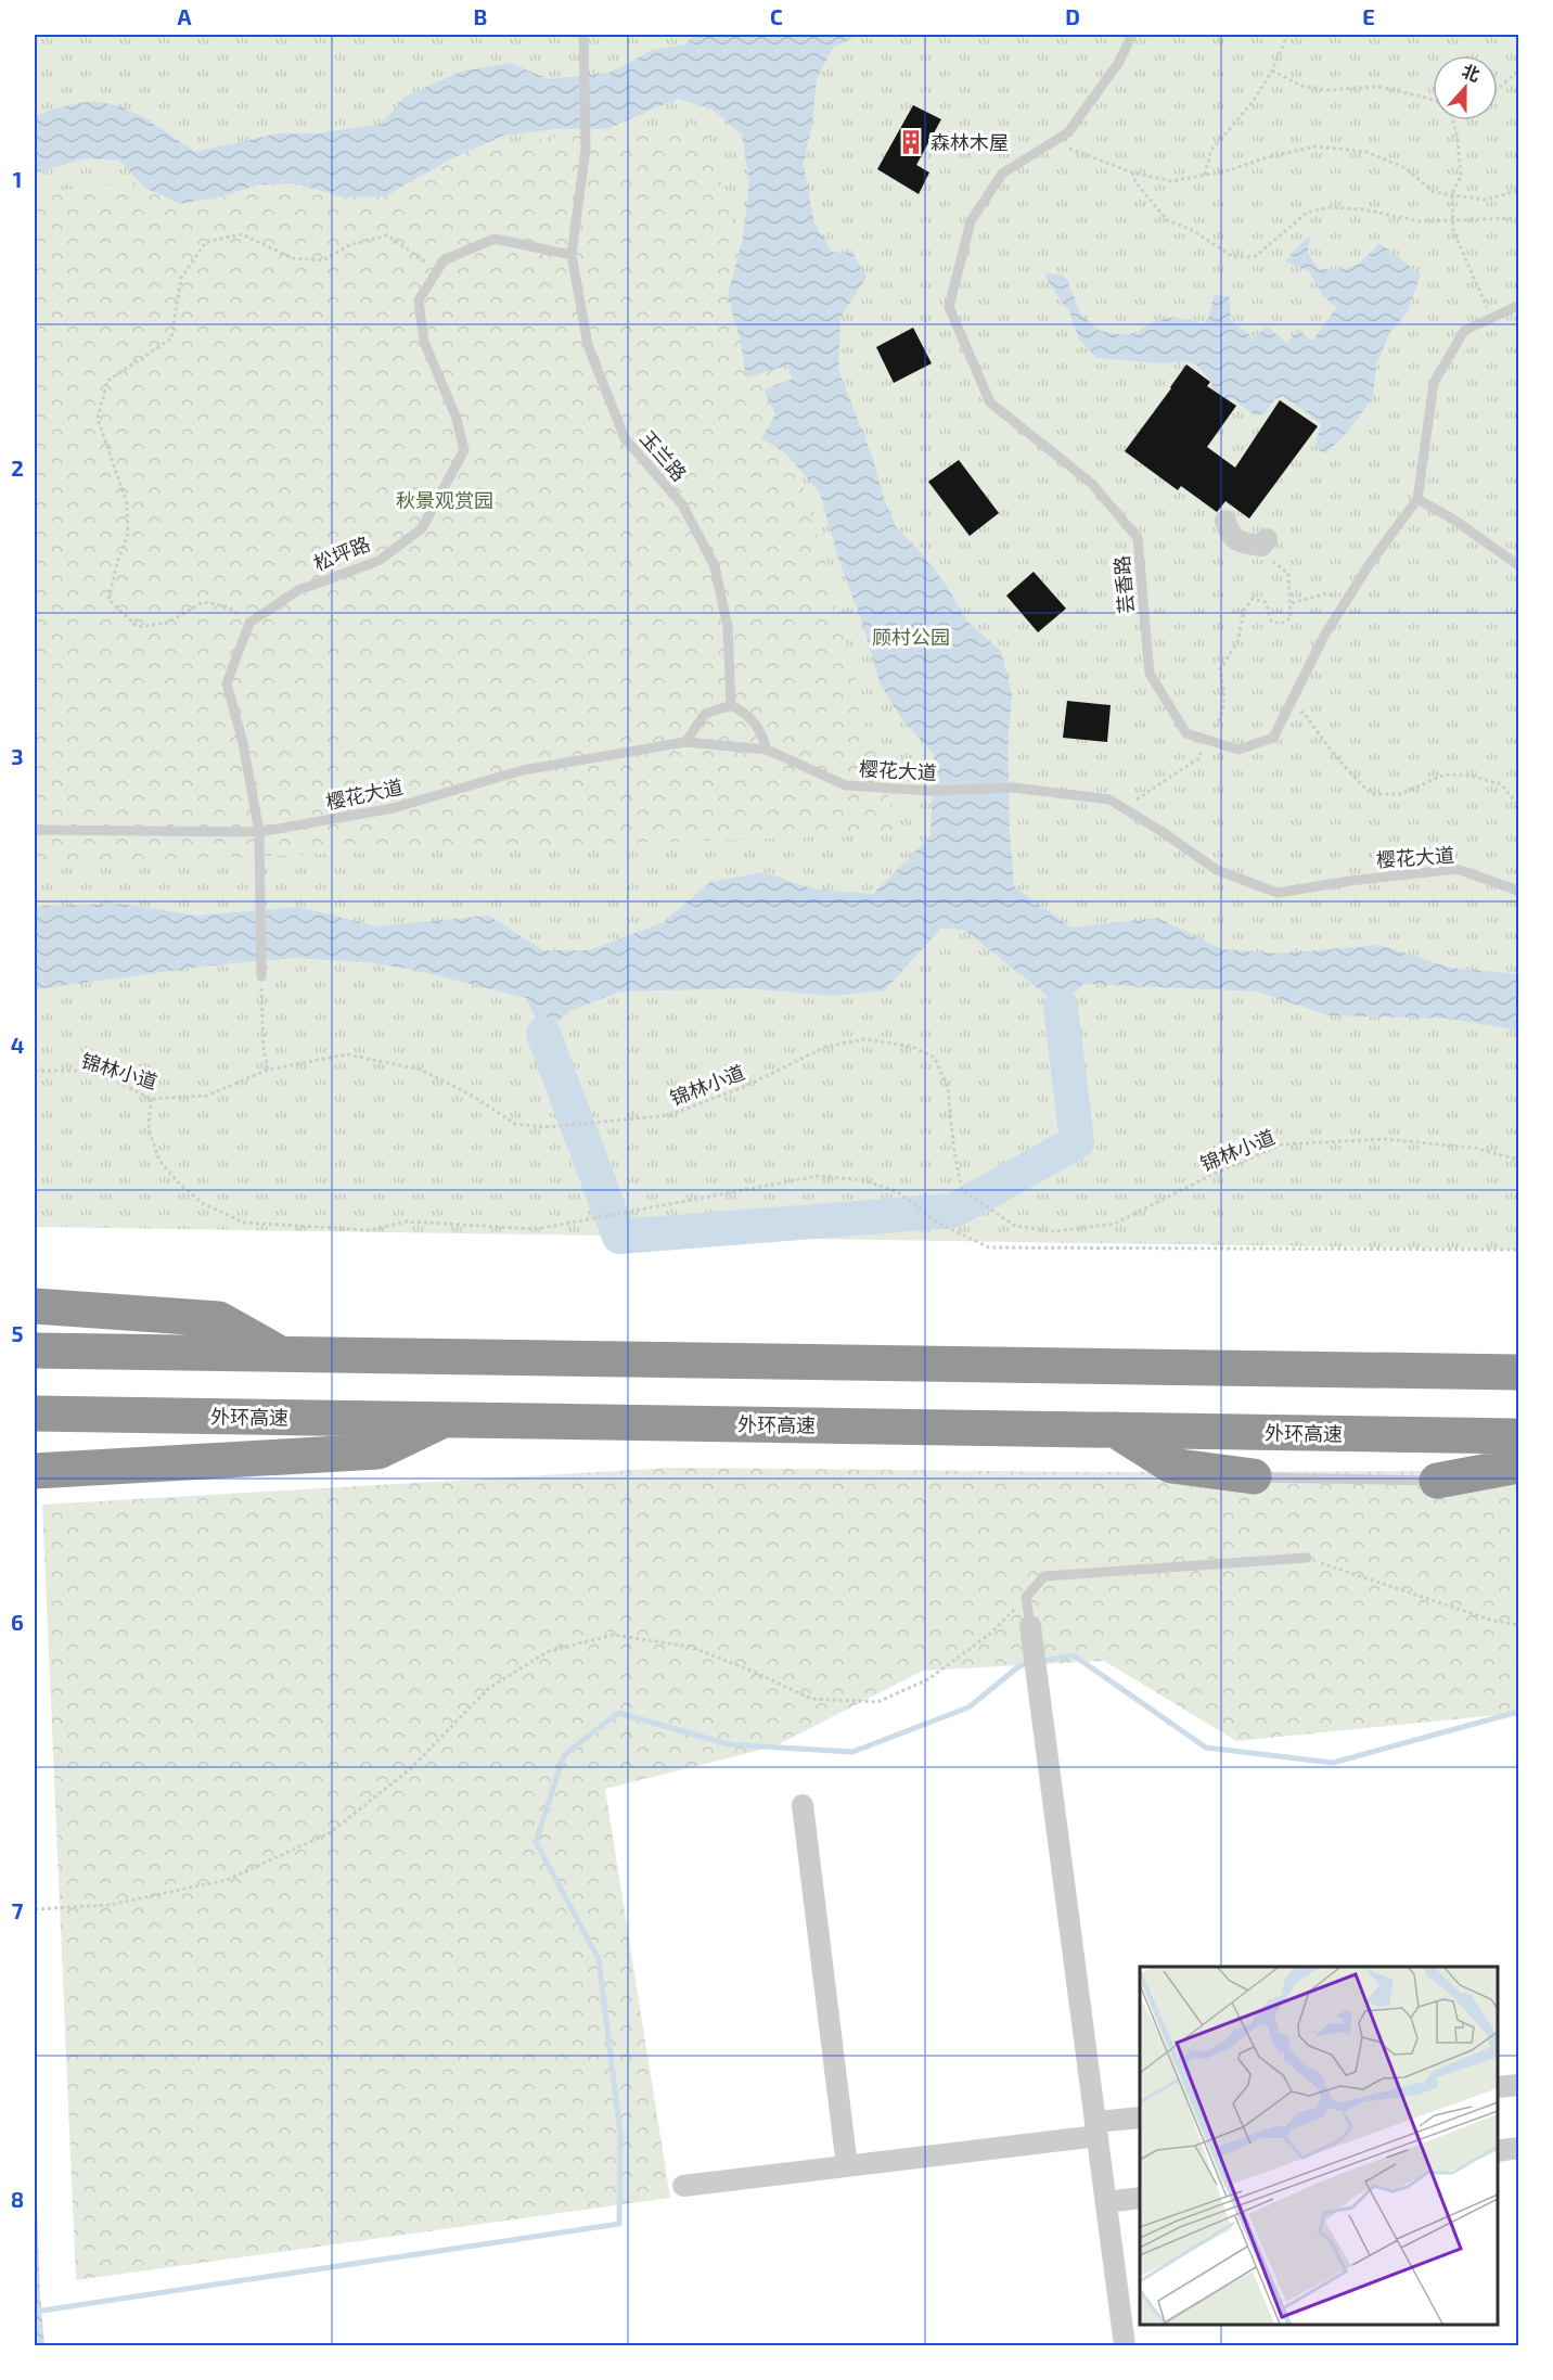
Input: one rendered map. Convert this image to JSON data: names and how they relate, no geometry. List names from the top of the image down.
{
  "streets": {
    "highway": ["外环高速"],
    "lane": [
      "玉兰路",
      "松坪路",
      "芸香路",
      "樱花大道"
    ],
    "path": ["锦林小道"]
  },
  "crossings": [
    ["玉兰路", "松坪路"]
  ],
  "parks": ["秋景观赏园", "顾村公园"],
  "places": {
    "building": ["森林木屋"]
  },
  "north": "top",
  "grid": {
    "columns": [
      "A",
      "B",
      "C",
      "D",
      "E"
    ],
    "rows": [
      "1",
      "2",
      "3",
      "4",
      "5",
      "6",
      "7",
      "8"
    ]
  }
}
